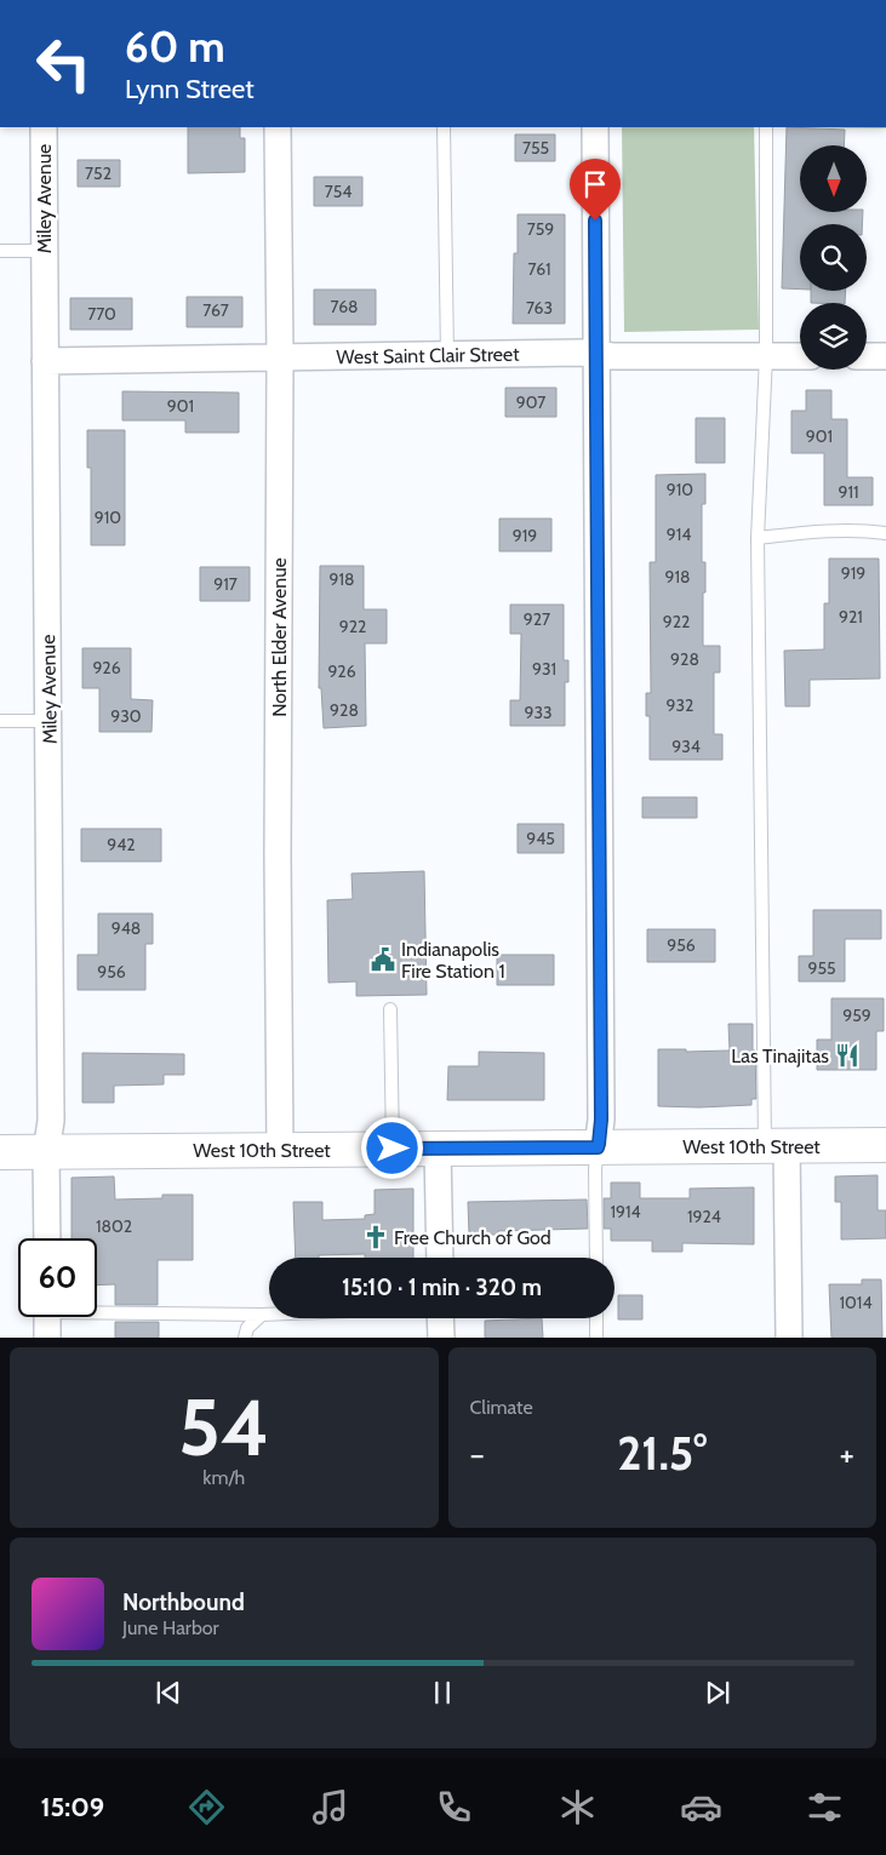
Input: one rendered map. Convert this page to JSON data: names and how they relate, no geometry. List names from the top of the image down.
{
  "streets": {
    "main road": ["West 10th Street"],
    "street": ["Miley Avenue", "West Saint Clair Street", "North Elder Avenue"]
  },
  "crossings": [
    ["Miley Avenue", "West Saint Clair Street"],
    ["Miley Avenue", "West 10th Street"],
    ["West Saint Clair Street", "North Elder Avenue"],
    ["North Elder Avenue", "West 10th Street"]
  ],
  "places": {
    "public building": ["Indianapolis Fire Station 1"],
    "restaurant": ["Las Tinajitas"],
    "church": ["Free Church of God"]
  },
  "house_numbers": [
    "755",
    "752",
    "754",
    "759",
    "761",
    "768",
    "763",
    "767",
    "770",
    "907",
    "901",
    "901",
    "910",
    "911",
    "910",
    "914",
    "919",
    "919",
    "918",
    "918",
    "917",
    "921",
    "927",
    "922",
    "922",
    "928",
    "926",
    "931",
    "926",
    "932",
    "928",
    "933",
    "930",
    "934",
    "945",
    "942",
    "948",
    "956",
    "955",
    "956",
    "959",
    "1914",
    "1924",
    "1802",
    "1014"
  ],
  "north": "bottom",
  "page": {
    "turn": ["60 m", "Lynn Street"],
    "limit": "60",
    "trip": "15:10 · 1 min · 320 m",
    "tile": [
      ["54", "km/h"],
      "Climate"
    ],
    "heat": ["−", "21.5°", "+"],
    "song": ["Northbound", "June Harbor"],
    "tabs": "15:09"
  }
}
